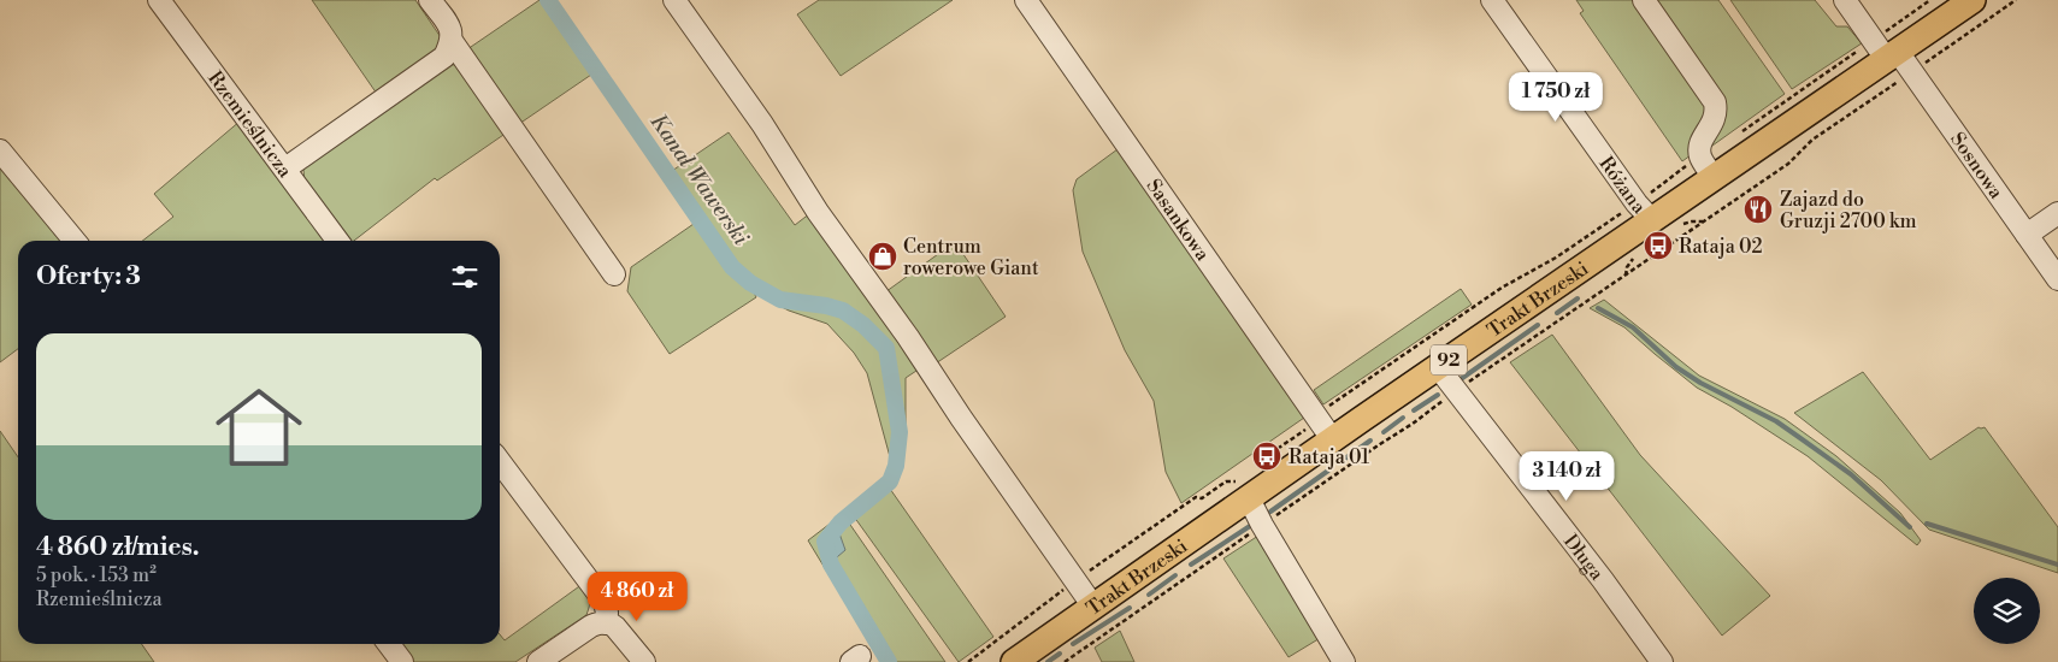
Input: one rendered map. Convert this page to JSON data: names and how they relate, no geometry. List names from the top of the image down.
{
  "streets": {
    "main road": ["Trakt Brzeski", "92"],
    "street": [
      "Rzemieślnicza",
      "Sosnowa",
      "Różana",
      "Sasankowa",
      "Długa"
    ]
  },
  "crossings": [
    ["Sosnowa", "Trakt Brzeski"],
    ["Różana", "Trakt Brzeski"],
    ["Sasankowa", "Trakt Brzeski"],
    ["Trakt Brzeski", "Długa"]
  ],
  "water": ["Kanał Wawerski"],
  "places": {
    "restaurant": ["Zajazd do Gruzji 2700 km"],
    "bus stop": ["Rataja 02", "Rataja 01"],
    "shop": ["Centrum rowerowe Giant"]
  },
  "page": {
    "price": ["1 750 zł", "3 140 zł", "4 860 zł"],
    "heading": "Oferty: 3",
    "list": [
      {
        "name": "4 860 zł/mies.",
        "note": "5 pok. · 153 m² · Rzemieślnicza"
      }
    ]
  }
}
